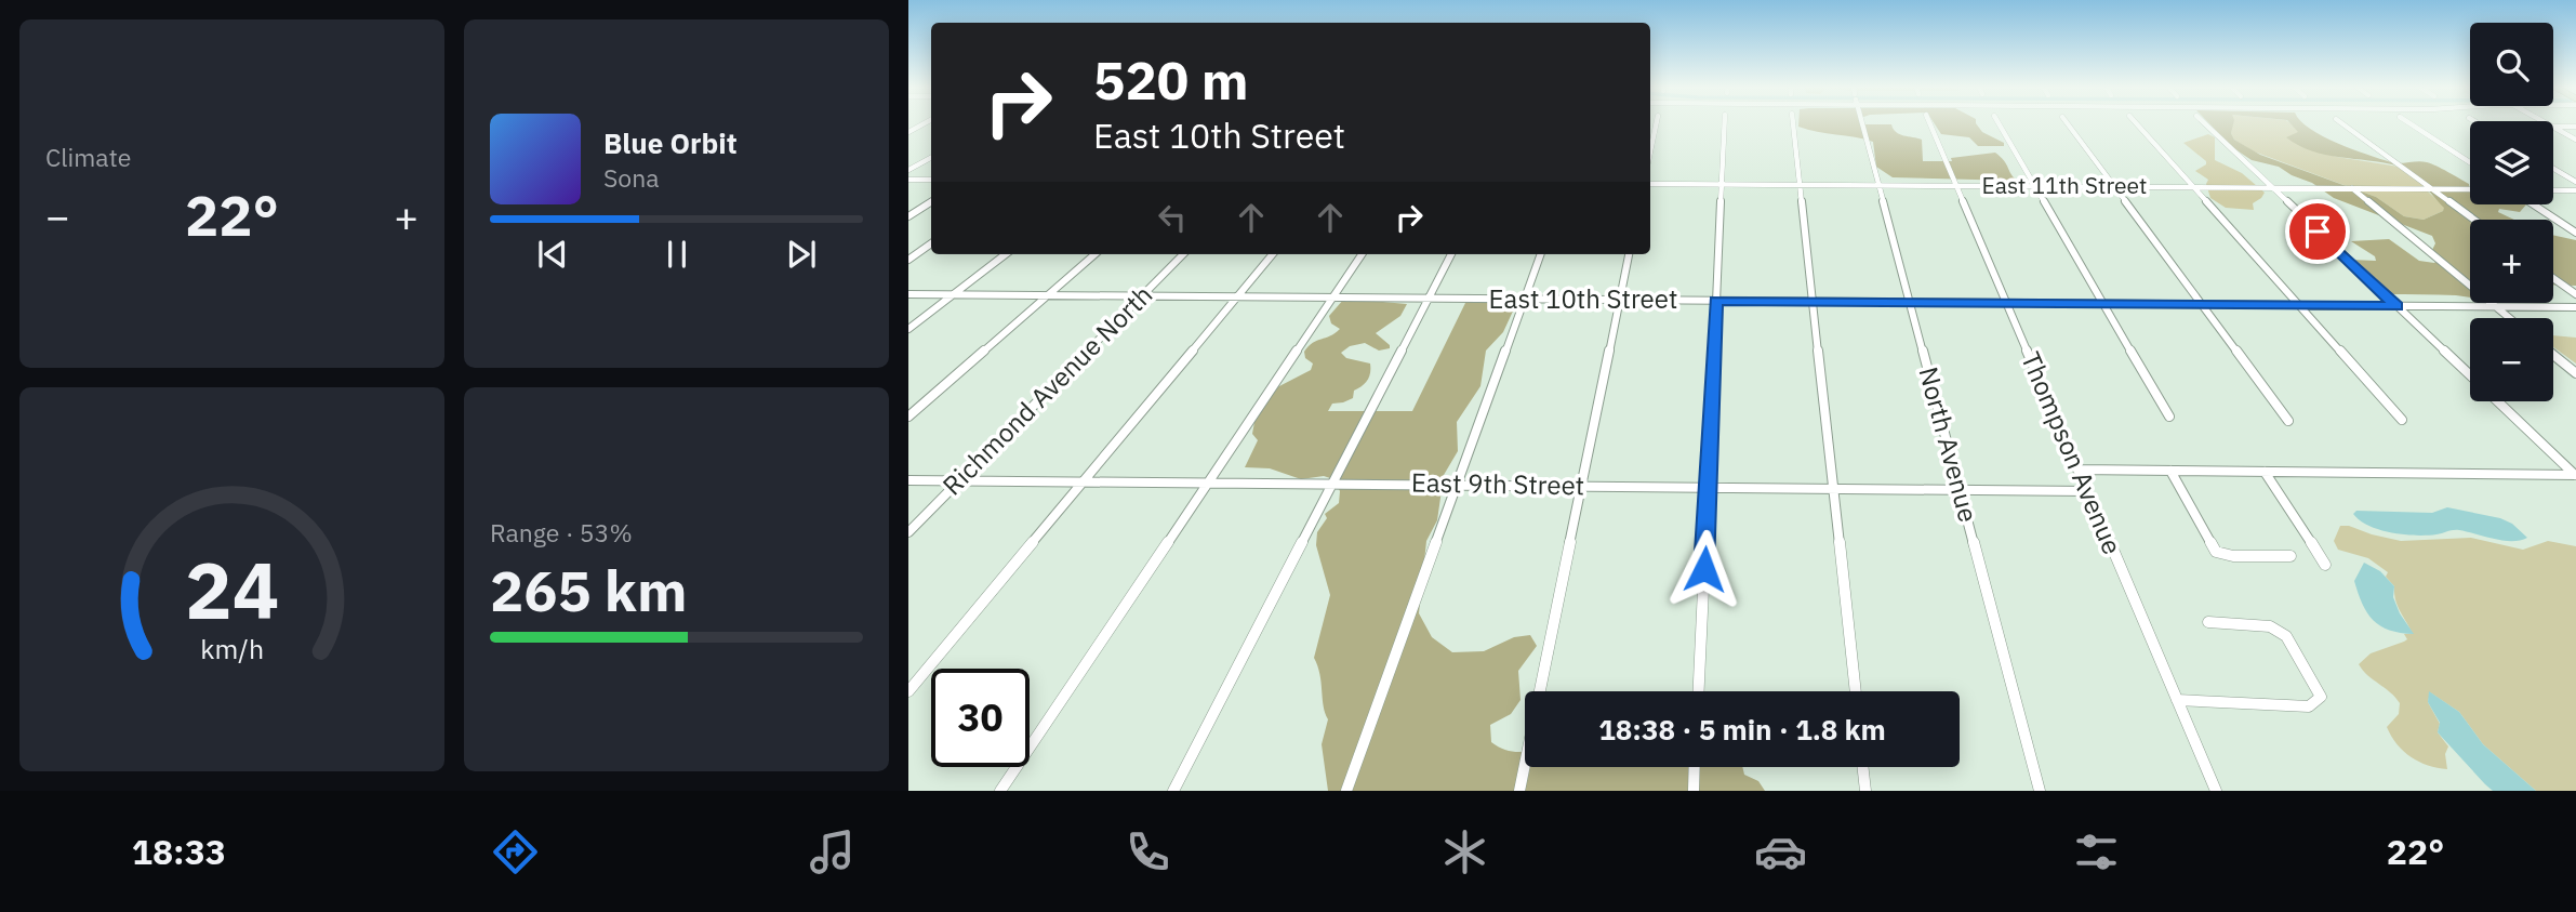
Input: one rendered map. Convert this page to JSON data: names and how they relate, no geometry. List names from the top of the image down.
{
  "streets": {
    "street": [
      "East 11th Street",
      "East 10th Street",
      "Richmond Avenue North",
      "North Avenue",
      "Thompson Avenue",
      "East 9th Street"
    ]
  },
  "crossings": [
    ["East 11th Street", "North Avenue"],
    ["East 11th Street", "Thompson Avenue"],
    ["East 10th Street", "Richmond Avenue North"],
    ["East 10th Street", "North Avenue"],
    ["East 10th Street", "Thompson Avenue"],
    ["Richmond Avenue North", "East 9th Street"],
    ["North Avenue", "East 9th Street"],
    ["Thompson Avenue", "East 9th Street"]
  ],
  "page": {
    "tile": [
      "Climate",
      ["Range · 53%", "265 km"]
    ],
    "map_buttons": ["+", "−"],
    "turn": ["520 m", "East 10th Street"],
    "song": ["Blue Orbit", "Sona"],
    "heat": ["−", "22°", "+"],
    "limit": "30",
    "trip": "18:38 · 5 min · 1.8 km",
    "tabs": ["18:33", "22°"],
    "gauge": ["24", "km/h"]
  }
}
